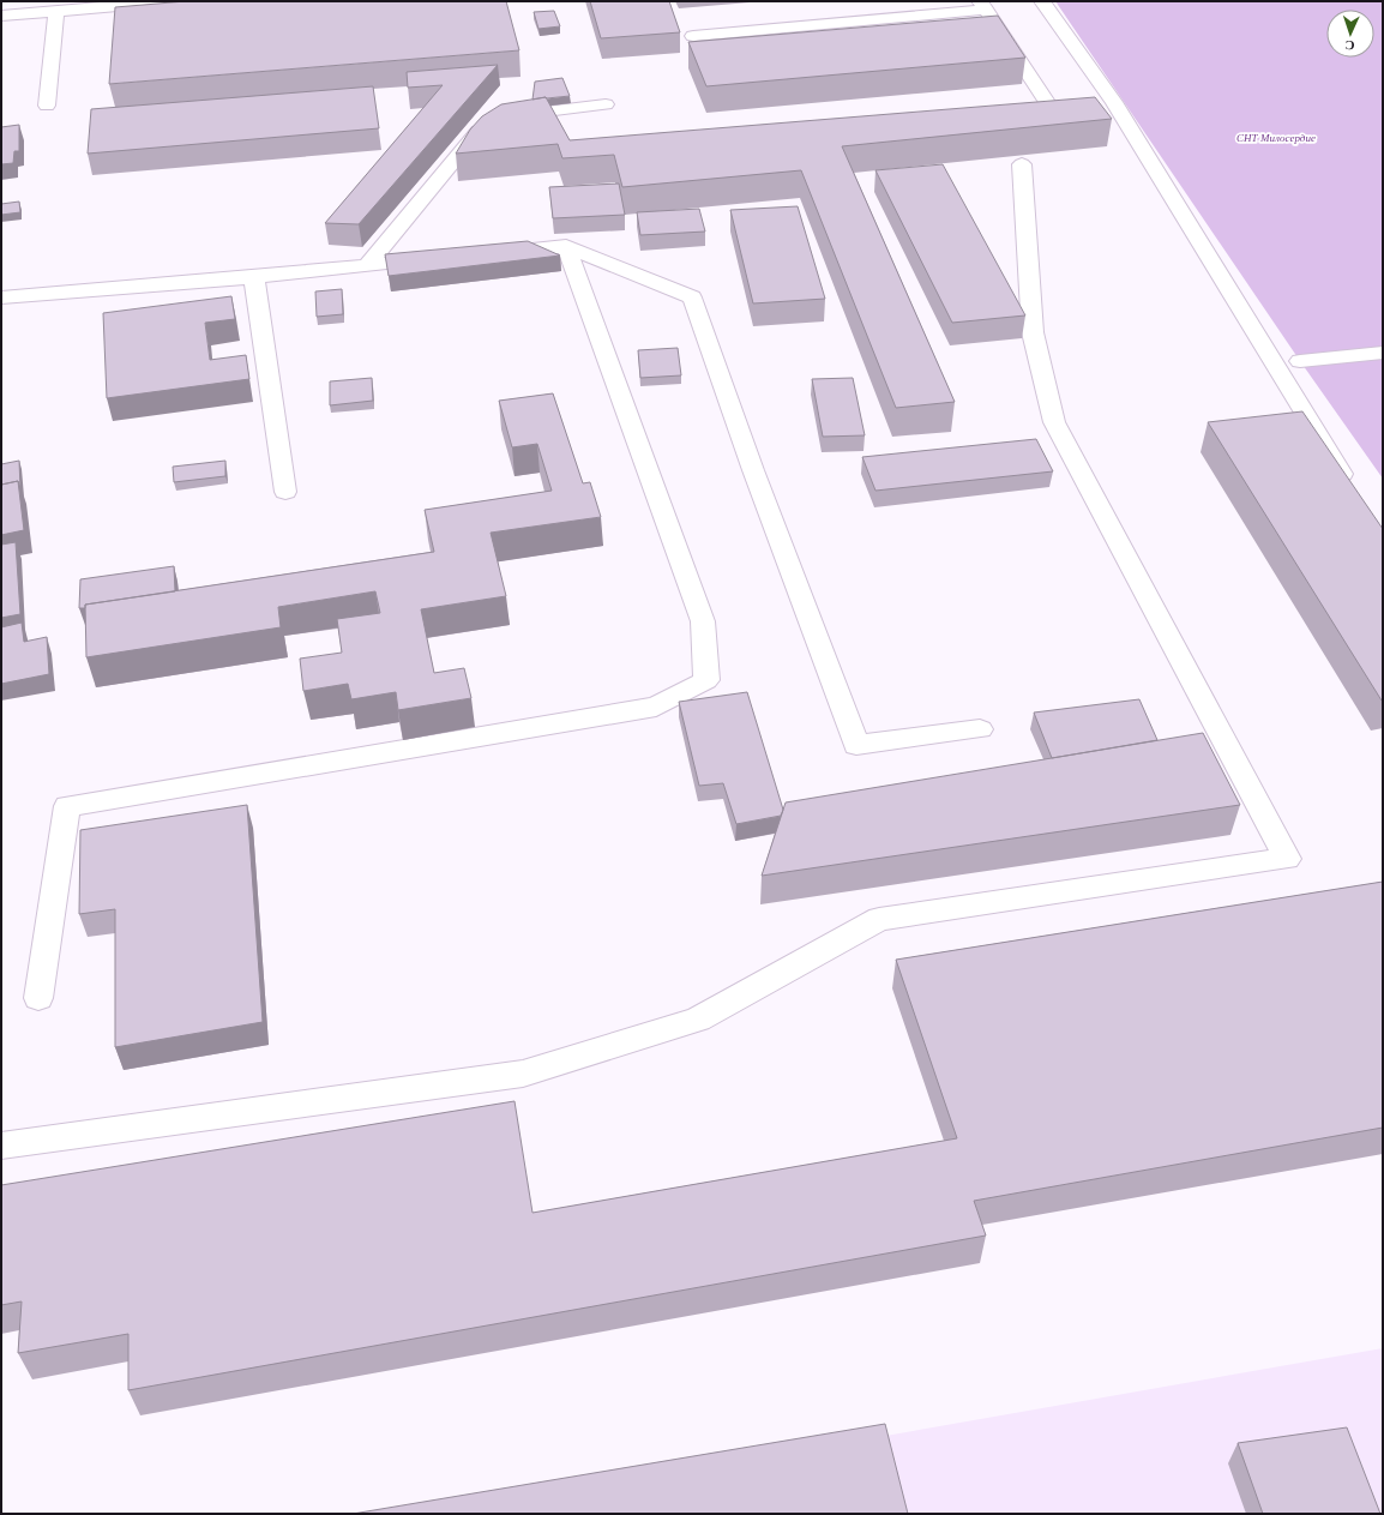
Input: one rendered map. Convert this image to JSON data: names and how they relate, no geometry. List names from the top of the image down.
{
  "parks": ["СНТ Милосердие"],
  "north": "bottom"
}
